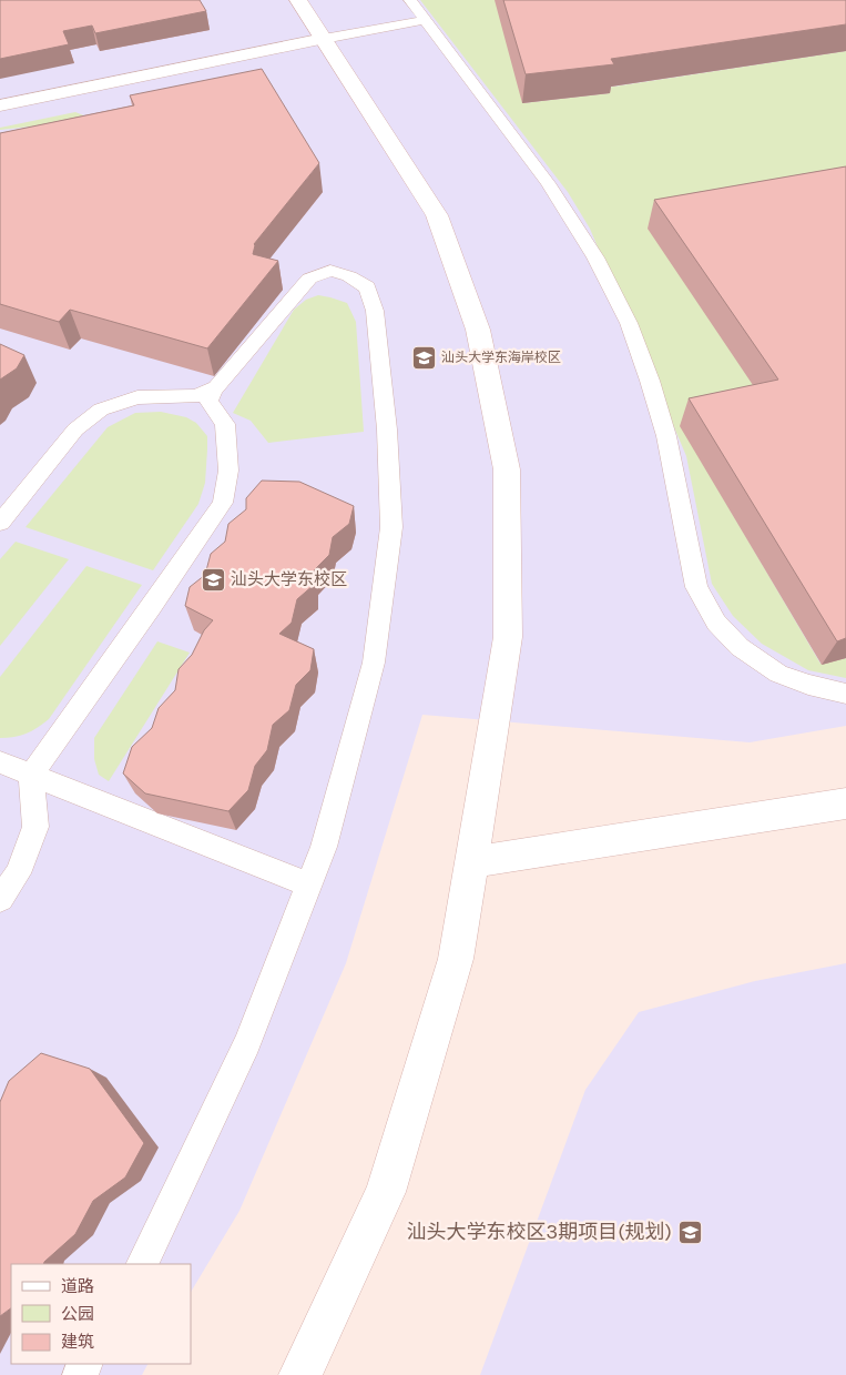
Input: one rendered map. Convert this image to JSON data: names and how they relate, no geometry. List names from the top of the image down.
{
  "places": {
    "school or university": ["汕头大学东海岸校区", "汕头大学东校区", "汕头大学东校区3期项目(规划)"]
  },
  "legend": ["道路", "公园", "建筑"]
}
